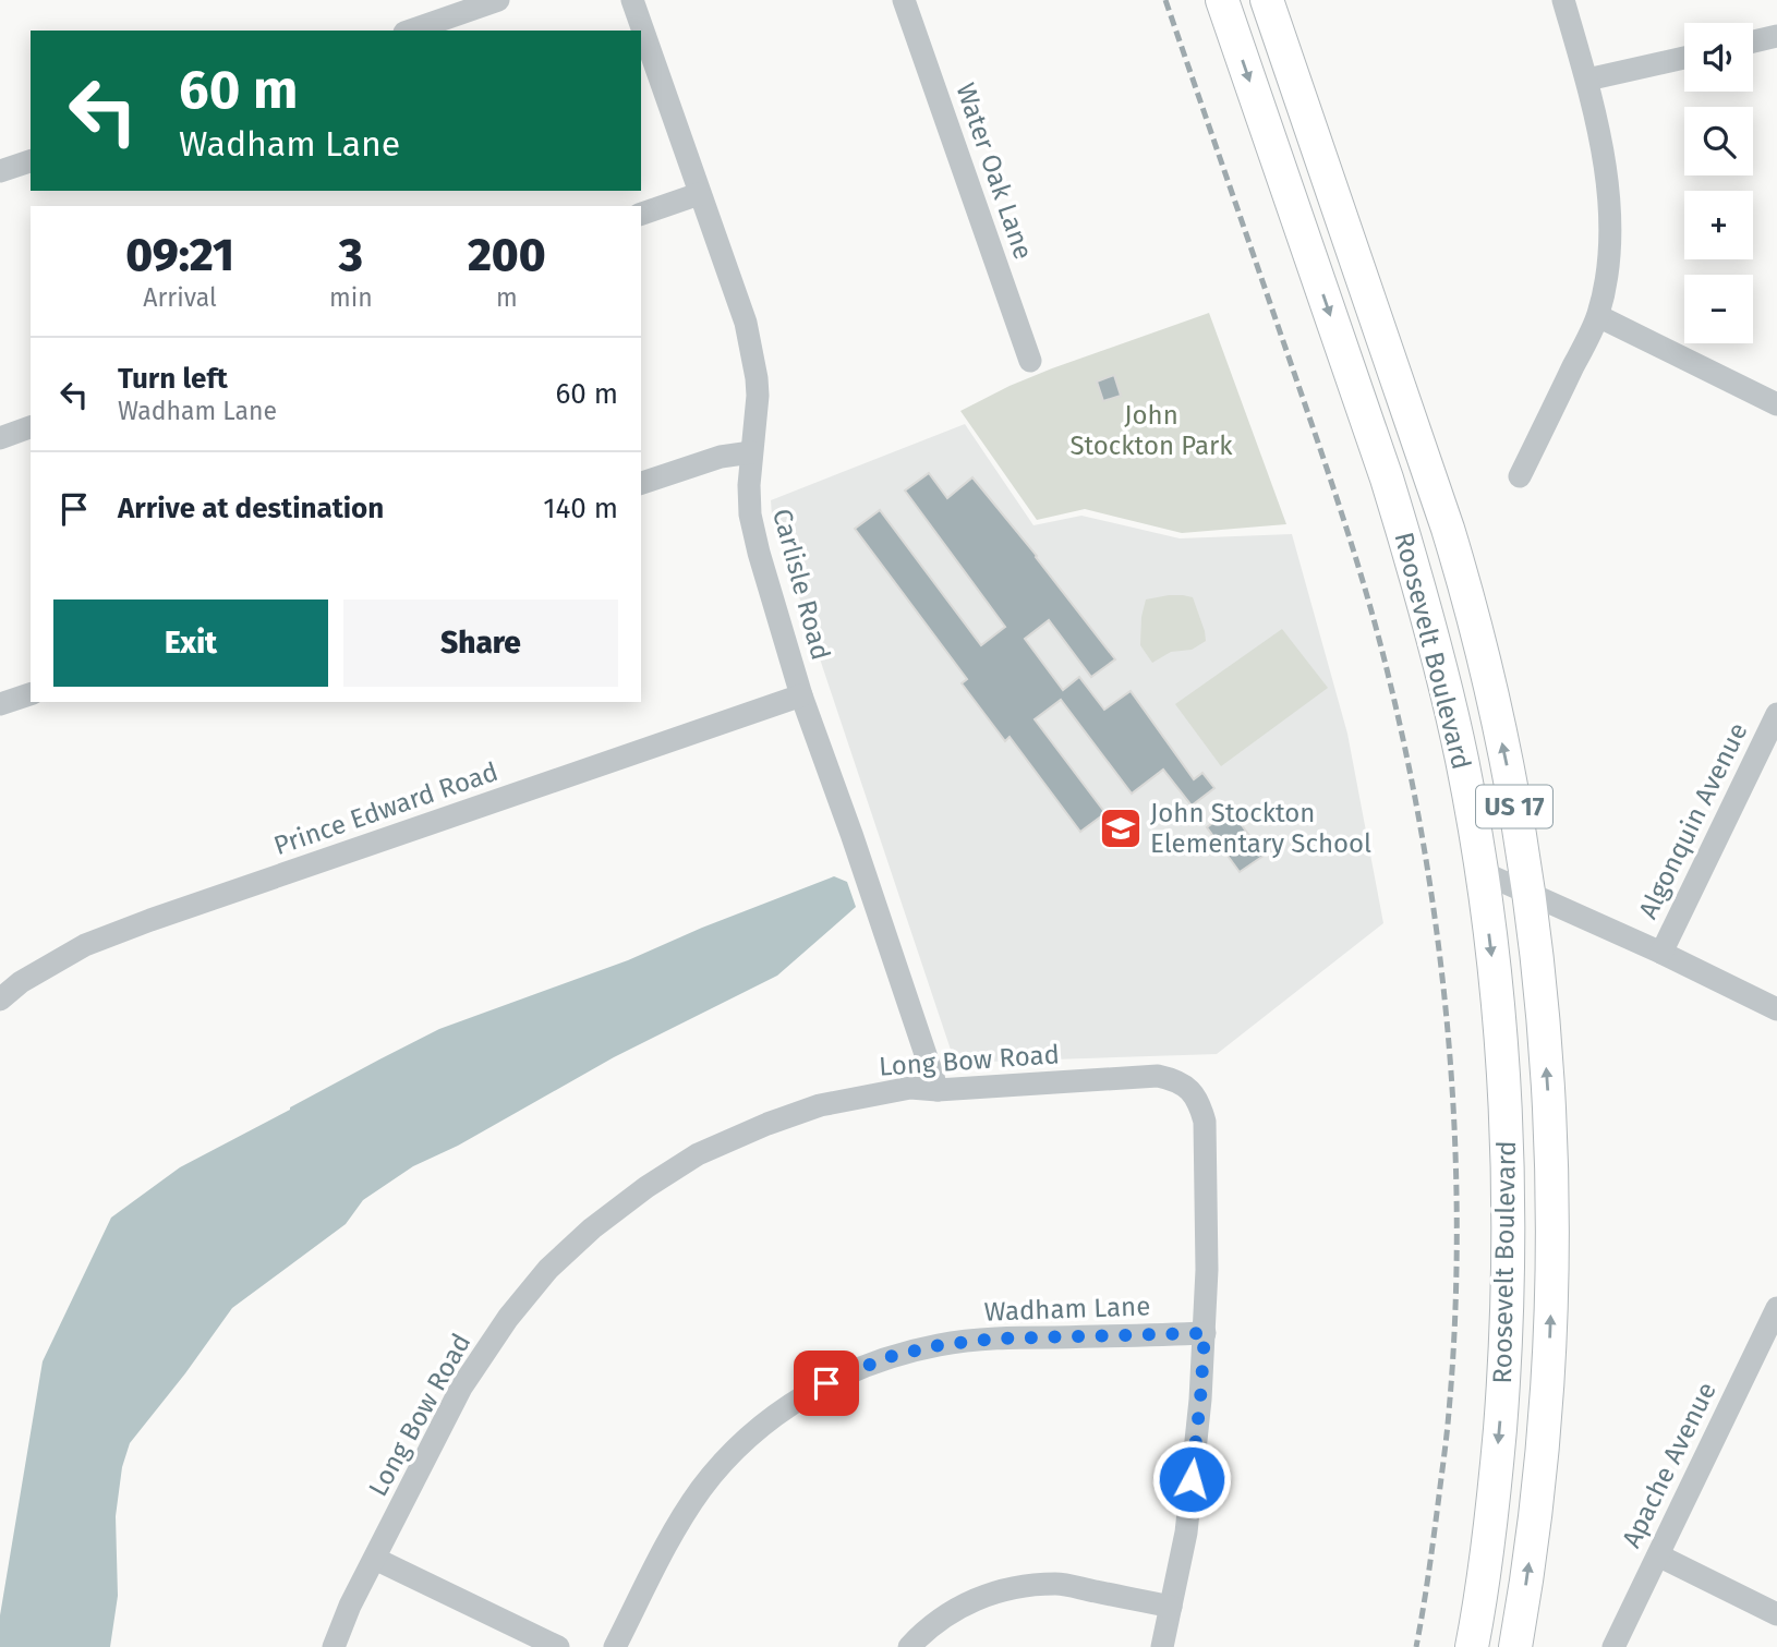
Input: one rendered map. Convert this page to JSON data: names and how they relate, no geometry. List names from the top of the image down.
{
  "streets": {
    "highway": ["Roosevelt Boulevard", "US 17"],
    "street": [
      "Water Oak Lane",
      "Carlisle Road",
      "Prince Edward Road",
      "Algonquin Avenue",
      "Long Bow Road",
      "Wadham Lane",
      "Apache Avenue"
    ]
  },
  "crossings": [
    ["Carlisle Road", "Prince Edward Road"],
    ["Carlisle Road", "Long Bow Road"],
    ["Long Bow Road", "Wadham Lane"]
  ],
  "parks": ["John Stockton Park"],
  "places": {
    "school or university": ["John Stockton Elementary School"]
  },
  "page": {
    "map_buttons": ["+", "−"],
    "turn": ["60 m", "Wadham Lane"],
    "eta": [
      "09:21",
      "Arrival",
      "3",
      "min",
      "200",
      "m"
    ],
    "list": [
      {
        "name": "Turn left",
        "note": "Wadham Lane",
        "value": "60 m"
      },
      {
        "name": "Arrive at destination",
        "value": "140 m"
      }
    ],
    "buttons": ["Exit", "Share"]
  }
}
